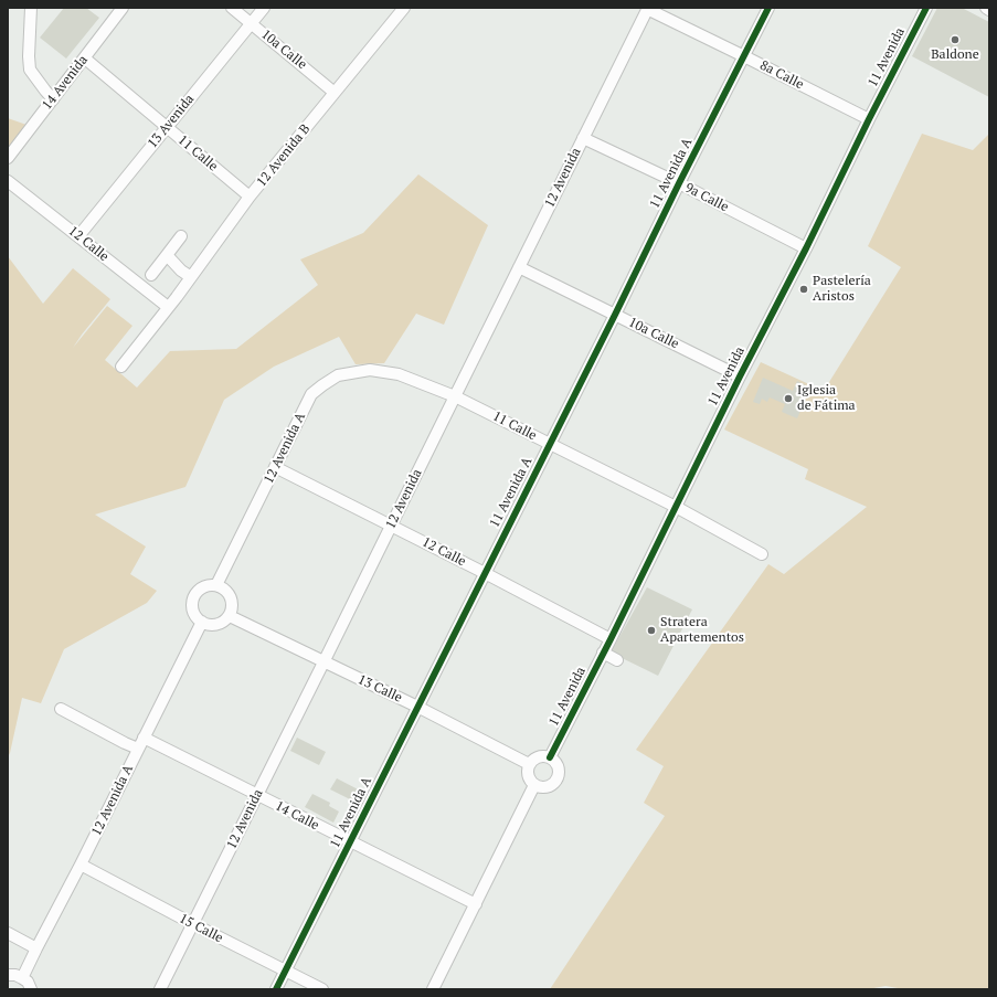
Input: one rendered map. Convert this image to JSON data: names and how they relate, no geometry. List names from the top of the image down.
{
  "streets": {
    "street": [
      "10a Calle",
      "11 Avenida",
      "8a Calle",
      "14 Avenida",
      "13 Avenida",
      "11 Calle",
      "12 Avenida B",
      "11 Avenida A",
      "12 Avenida",
      "9a Calle",
      "12 Calle",
      "12 Avenida A",
      "13 Calle",
      "14 Calle",
      "15 Calle"
    ]
  },
  "crossings": [
    ["10a Calle", "11 Avenida"],
    ["10a Calle", "13 Avenida"],
    ["10a Calle", "12 Avenida B"],
    ["10a Calle", "11 Avenida A"],
    ["10a Calle", "12 Avenida"],
    ["11 Avenida", "8a Calle"],
    ["11 Avenida", "11 Calle"],
    ["11 Avenida", "9a Calle"],
    ["11 Avenida", "12 Calle"],
    ["11 Avenida", "13 Calle"],
    ["8a Calle", "11 Avenida A"],
    ["8a Calle", "12 Avenida"],
    ["14 Avenida", "11 Calle"],
    ["13 Avenida", "11 Calle"],
    ["13 Avenida", "12 Calle"],
    ["11 Calle", "12 Avenida B"],
    ["11 Calle", "11 Avenida A"],
    ["11 Calle", "12 Avenida"],
    ["11 Calle", "12 Avenida A"],
    ["12 Avenida B", "12 Calle"],
    ["11 Avenida A", "9a Calle"],
    ["11 Avenida A", "12 Calle"],
    ["11 Avenida A", "13 Calle"],
    ["11 Avenida A", "14 Calle"],
    ["11 Avenida A", "15 Calle"],
    ["12 Avenida", "9a Calle"],
    ["12 Avenida", "12 Calle"],
    ["12 Avenida", "13 Calle"],
    ["12 Avenida", "14 Calle"],
    ["12 Avenida", "15 Calle"],
    ["12 Calle", "12 Avenida A"],
    ["12 Avenida A", "13 Calle"],
    ["12 Avenida A", "14 Calle"],
    ["12 Avenida A", "15 Calle"]
  ],
  "places": [
    "Baldone",
    "Pastelería Aristos",
    "Iglesia de Fátima",
    "Stratera Apartementos"
  ]
}
